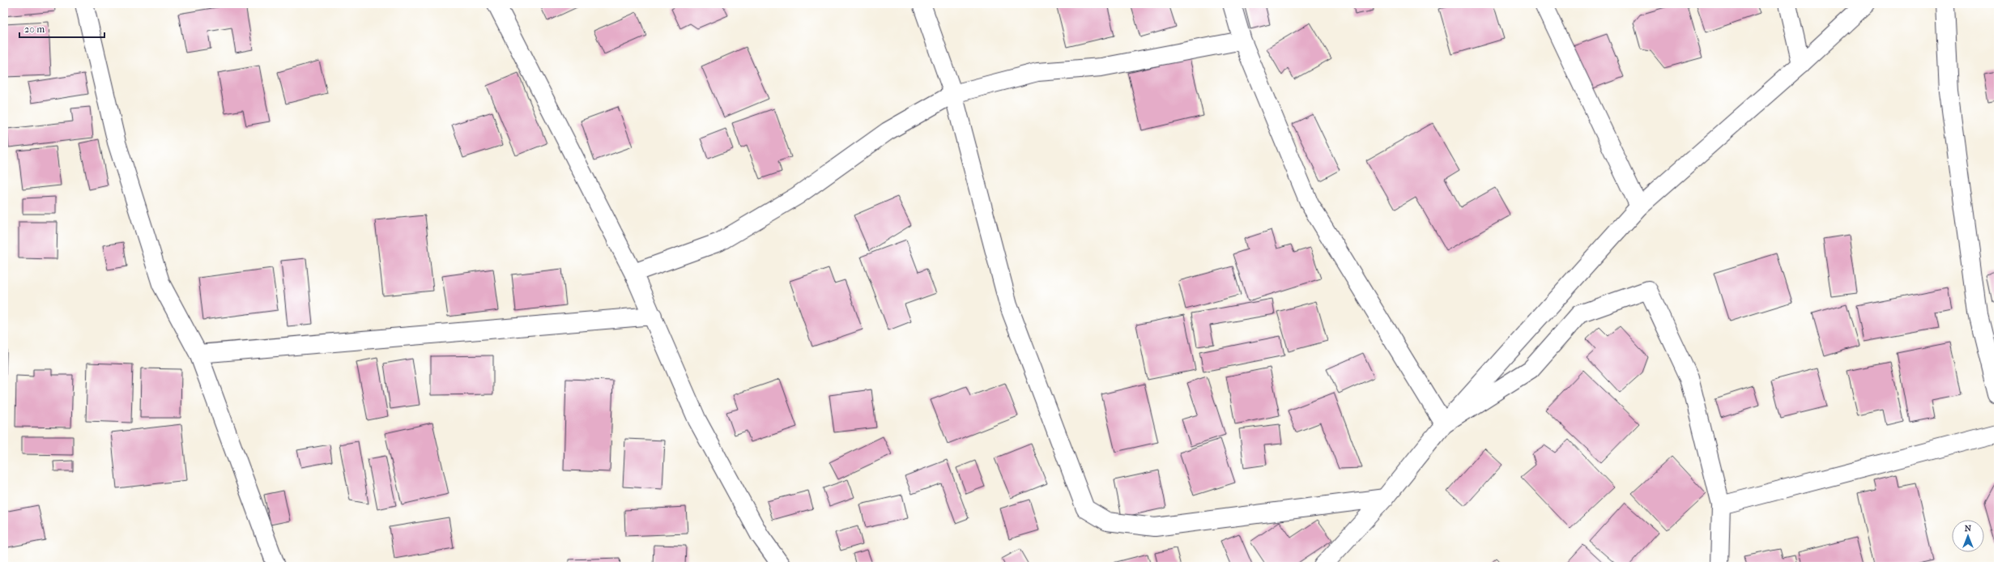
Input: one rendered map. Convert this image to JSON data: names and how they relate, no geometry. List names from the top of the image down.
{
  "scale_bar": "20 m",
  "north": "top"
}
